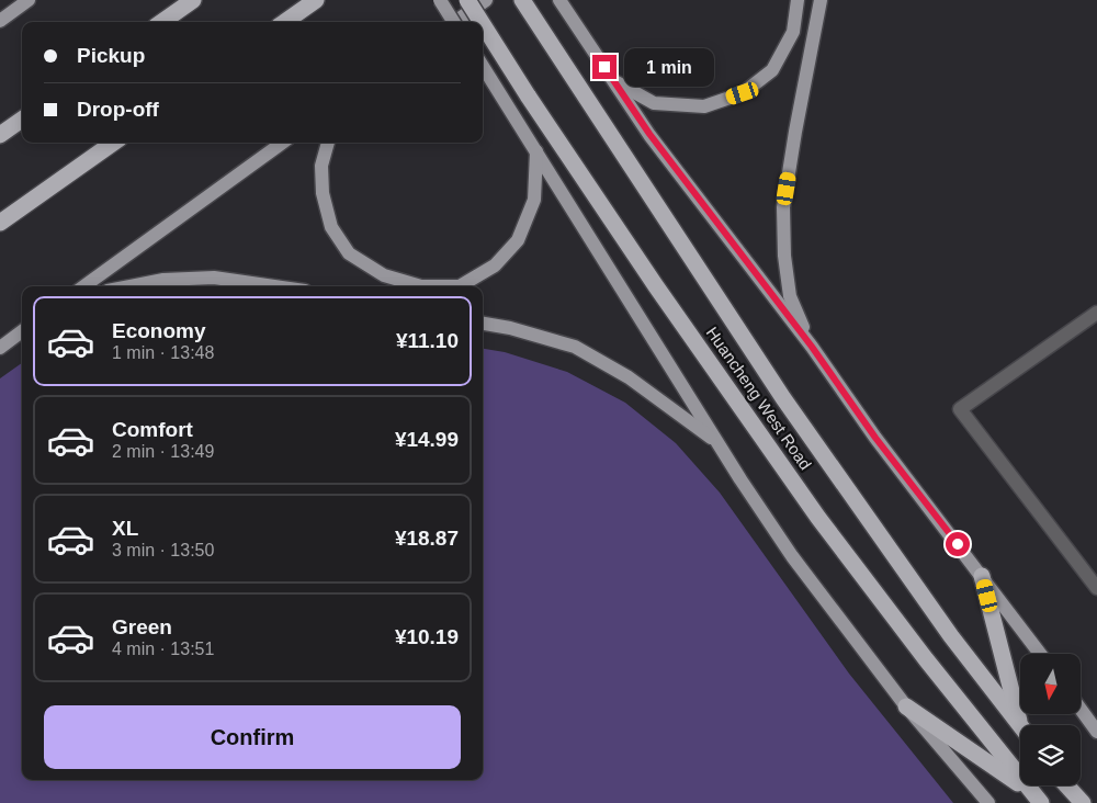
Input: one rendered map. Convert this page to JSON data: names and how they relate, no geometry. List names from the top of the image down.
{
  "streets": {
    "highway": ["Huancheng West Road"]
  },
  "north": "bottom",
  "page": {
    "banner": ["Pickup", "Drop-off"],
    "bubble": "1 min",
    "list": [
      {
        "name": "Economy",
        "note": "1 min · 13:48",
        "value": "¥11.10"
      },
      {
        "name": "Comfort",
        "note": "2 min · 13:49",
        "value": "¥14.99"
      },
      {
        "name": "XL",
        "note": "3 min · 13:50",
        "value": "¥18.87"
      },
      {
        "name": "Green",
        "note": "4 min · 13:51",
        "value": "¥10.19"
      }
    ],
    "buttons": "Confirm"
  }
}
